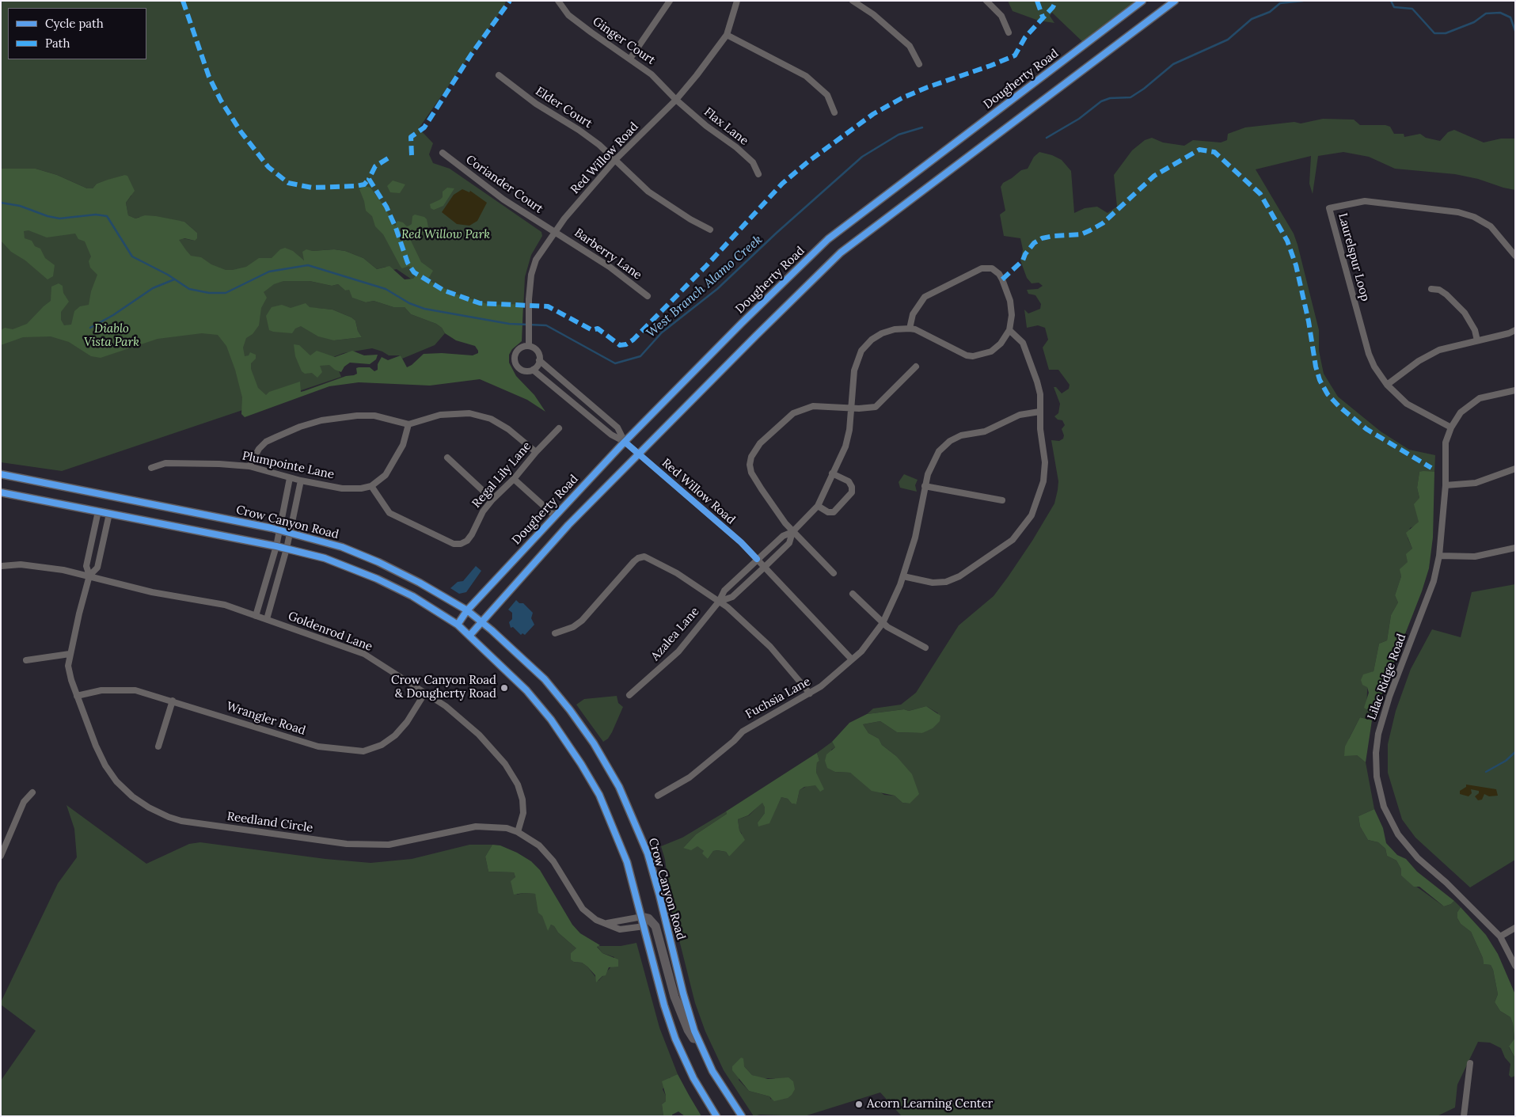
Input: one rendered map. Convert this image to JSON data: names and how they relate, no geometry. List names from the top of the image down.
{
  "streets": {
    "main road": ["Dougherty Road", "Crow Canyon Road"],
    "street": [
      "Ginger Court",
      "Elder Court",
      "Flax Lane",
      "Red Willow Road",
      "Coriander Court",
      "Barberry Lane",
      "Laurelspur Loop",
      "Plumpointe Lane",
      "Regal Lily Lane",
      "Goldenrod Lane",
      "Azalea Lane",
      "Lilac Ridge Road",
      "Fuchsia Lane",
      "Wrangler Road",
      "Reedland Circle"
    ]
  },
  "crossings": [
    ["Ginger Court", "Flax Lane"],
    ["Ginger Court", "Red Willow Road"],
    ["Dougherty Road", "Red Willow Road"],
    ["Dougherty Road", "Crow Canyon Road"],
    ["Elder Court", "Red Willow Road"],
    ["Flax Lane", "Red Willow Road"],
    ["Red Willow Road", "Coriander Court"],
    ["Red Willow Road", "Barberry Lane"],
    ["Red Willow Road", "Azalea Lane"],
    ["Red Willow Road", "Fuchsia Lane"],
    ["Coriander Court", "Barberry Lane"],
    ["Laurelspur Loop", "Lilac Ridge Road"],
    ["Plumpointe Lane", "Regal Lily Lane"],
    ["Goldenrod Lane", "Wrangler Road"],
    ["Goldenrod Lane", "Reedland Circle"],
    ["Wrangler Road", "Reedland Circle"]
  ],
  "water": ["West Branch Alamo Creek"],
  "parks": ["Red Willow Park", "Diablo Vista Park"],
  "places": ["Crow Canyon Road & Dougherty Road", "Acorn Learning Center"],
  "legend": ["Cycle path", "Path"]
}
